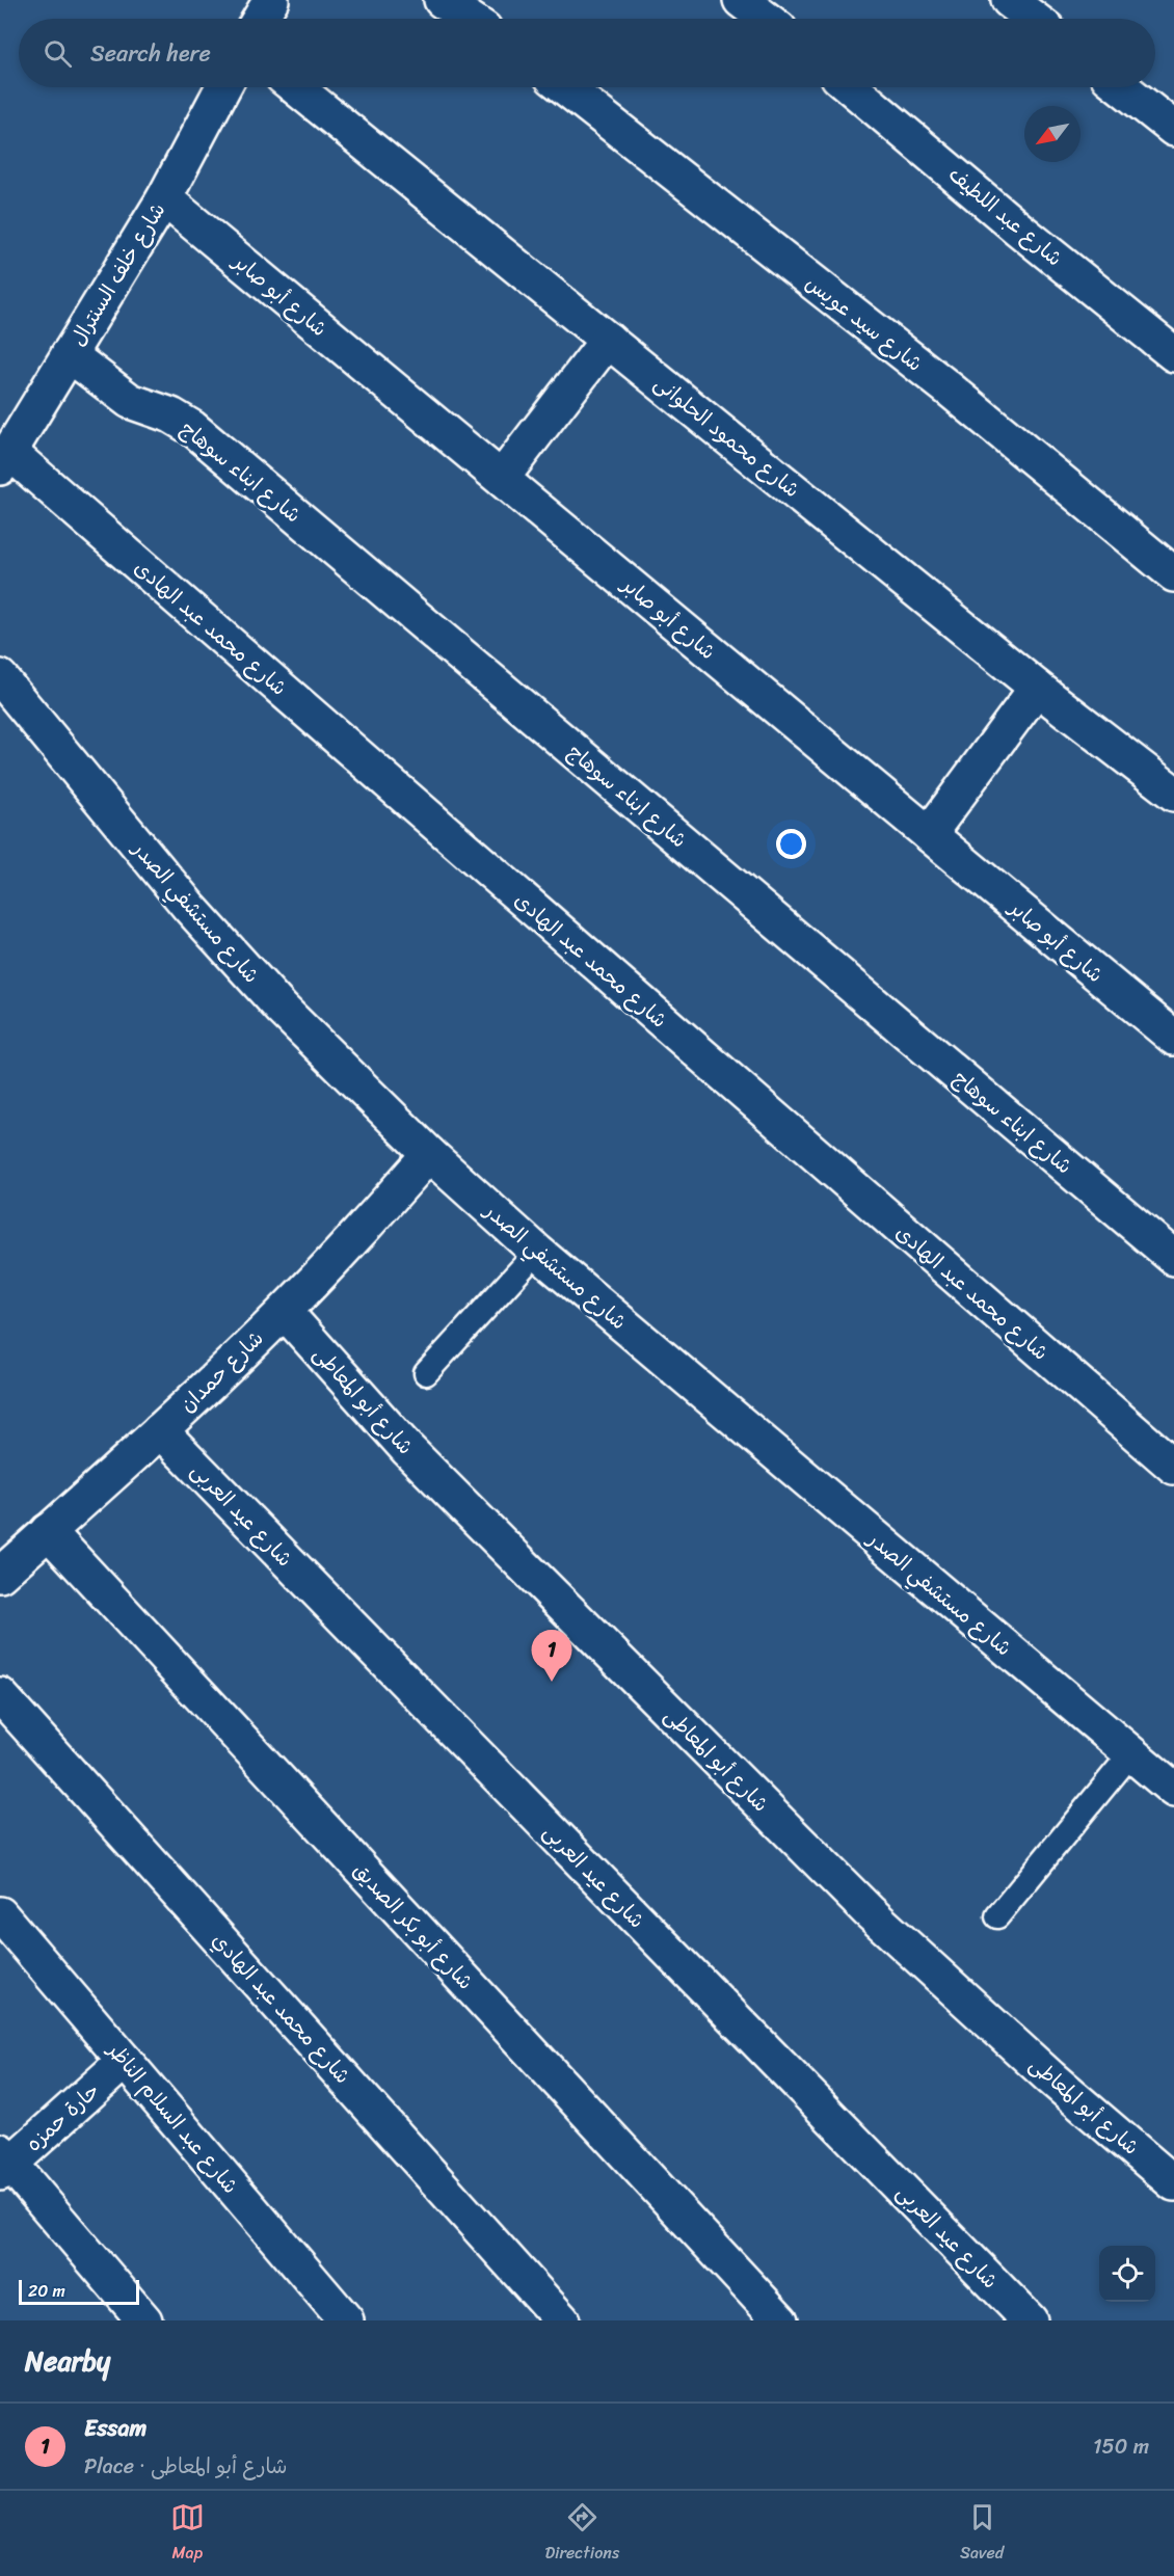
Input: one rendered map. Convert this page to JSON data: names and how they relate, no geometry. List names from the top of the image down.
{
  "streets": {
    "street": [
      "شارع عبد اللطيف",
      "شارع خلف السنترال",
      "شارع أبو صابر",
      "شارع سيد عويس",
      "شارع محمود الحلوانى",
      "شارع ابناء سوهاج",
      "شارع محمد عبد الهادى",
      "شارع مستشفي الصدر",
      "شارع حمدان",
      "شارع أبو المعاطى",
      "شارع عيد العربى",
      "شارع أبو بكر الصديق",
      "شارع محمد عبد الهادي",
      "حارة حمزه",
      "شارع عبد السلام الناظر"
    ]
  },
  "crossings": [
    ["شارع خلف السنترال", "شارع أبو صابر"],
    ["شارع خلف السنترال", "شارع ابناء سوهاج"],
    ["شارع خلف السنترال", "شارع محمد عبد الهادى"],
    ["شارع مستشفي الصدر", "شارع حمدان"],
    ["شارع حمدان", "شارع أبو المعاطى"],
    ["شارع حمدان", "شارع عيد العربى"],
    ["شارع حمدان", "شارع أبو بكر الصديق"],
    ["حارة حمزه", "شارع عبد السلام الناظر"]
  ],
  "scale_bar": "20 m",
  "north": "bottom left",
  "page": {
    "search": "Search here",
    "pins": "1",
    "scale": "20 m",
    "heading": "Nearby",
    "list": [
      {
        "mark": "1",
        "name": "Essam",
        "note": "Place · شارع أبو المعاطى",
        "value": "150 m"
      }
    ],
    "nav": ["Map", "Directions", "Saved"]
  }
}
